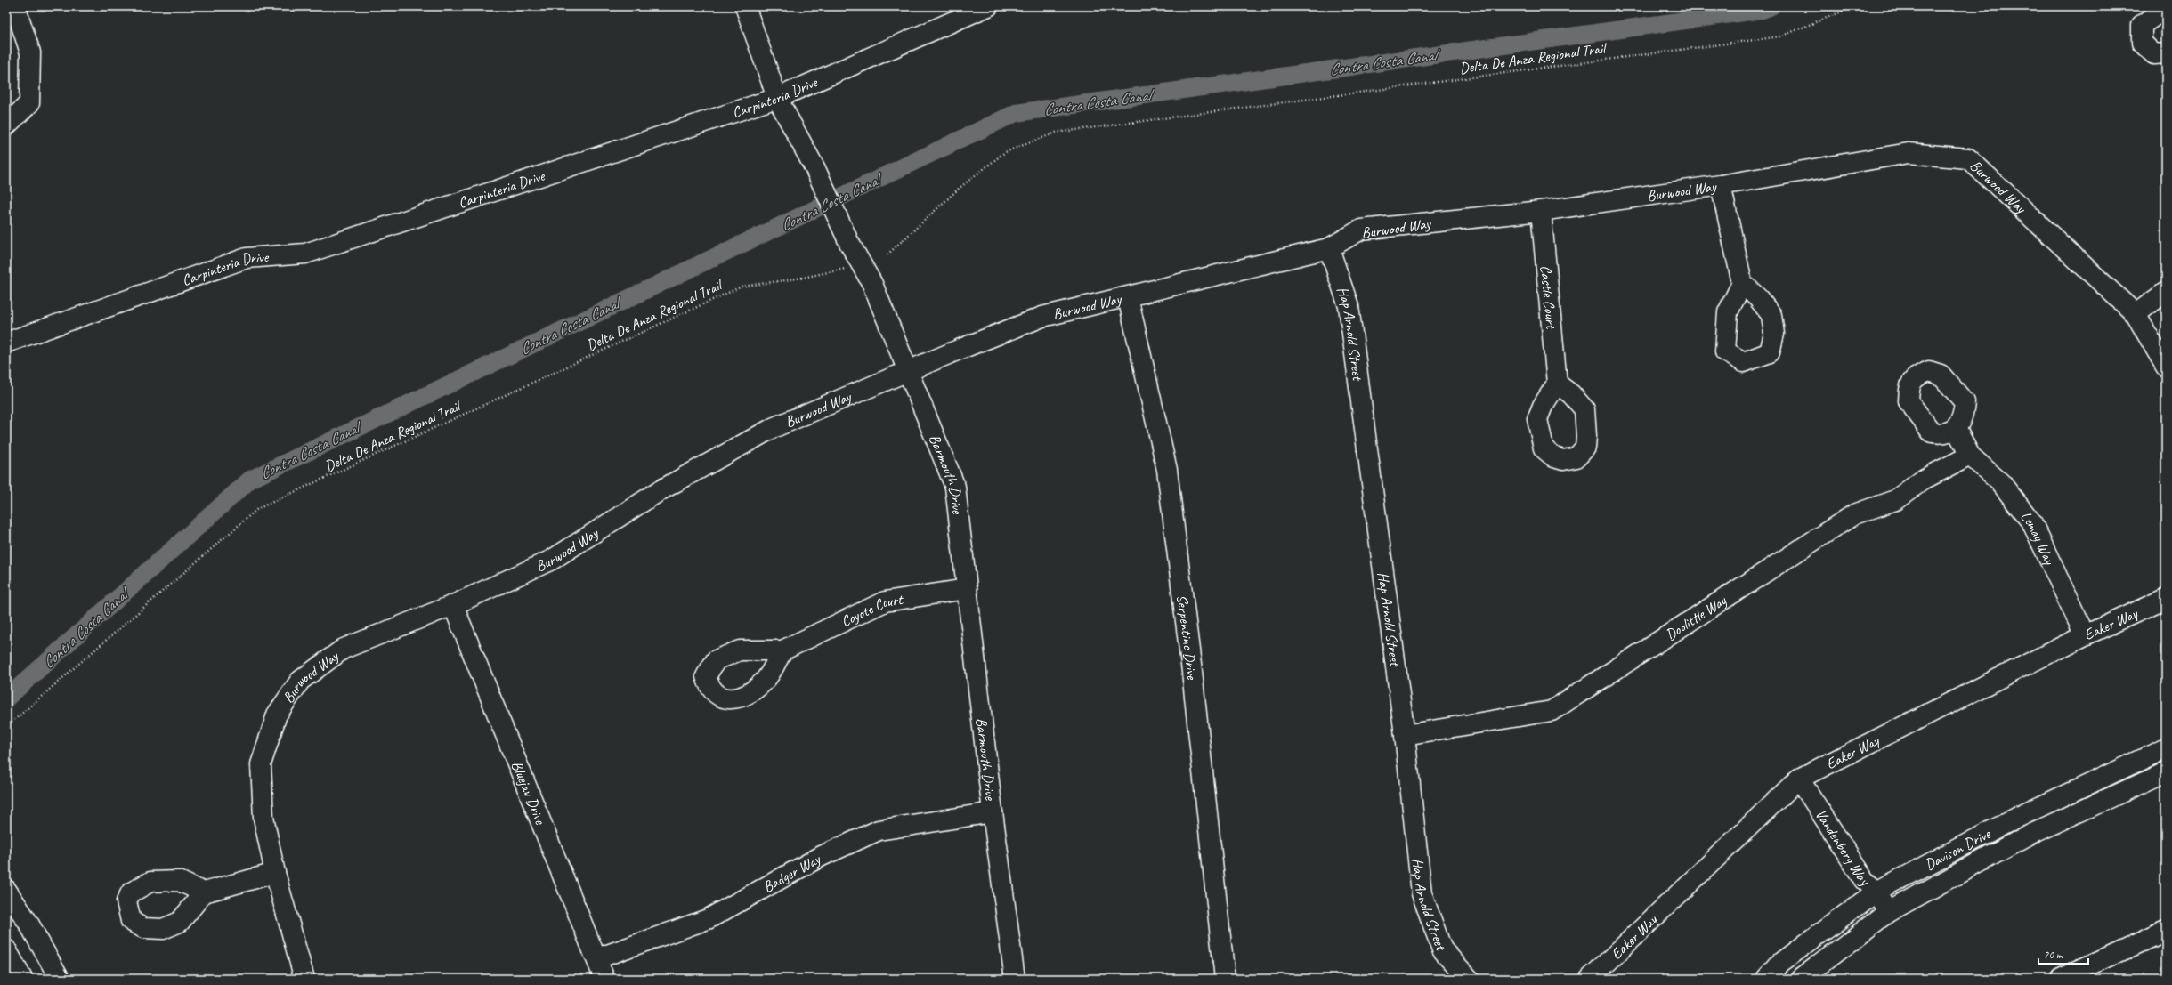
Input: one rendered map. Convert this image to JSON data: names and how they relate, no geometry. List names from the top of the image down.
{
  "streets": {
    "street": [
      "Carpinteria Drive",
      "Burwood Way",
      "Castle Court",
      "Hap Arnold Street",
      "Barmouth Drive",
      "Lemay Way",
      "Coyote Court",
      "Doolittle Way",
      "Eaker Way",
      "Serpentine Drive",
      "Bluejay Drive",
      "Vandenberg Way",
      "Davison Drive",
      "Badger Way"
    ],
    "path": ["Delta De Anza Regional Trail"]
  },
  "crossings": [
    ["Carpinteria Drive", "Barmouth Drive"],
    ["Burwood Way", "Castle Court"],
    ["Burwood Way", "Hap Arnold Street"],
    ["Burwood Way", "Barmouth Drive"],
    ["Burwood Way", "Serpentine Drive"],
    ["Burwood Way", "Bluejay Drive"],
    ["Hap Arnold Street", "Doolittle Way"],
    ["Barmouth Drive", "Coyote Court"],
    ["Barmouth Drive", "Badger Way"],
    ["Lemay Way", "Doolittle Way"],
    ["Lemay Way", "Eaker Way"],
    ["Eaker Way", "Vandenberg Way"],
    ["Bluejay Drive", "Badger Way"],
    ["Vandenberg Way", "Davison Drive"]
  ],
  "water": ["Contra Costa Canal"],
  "scale_bar": "20 m"
}
